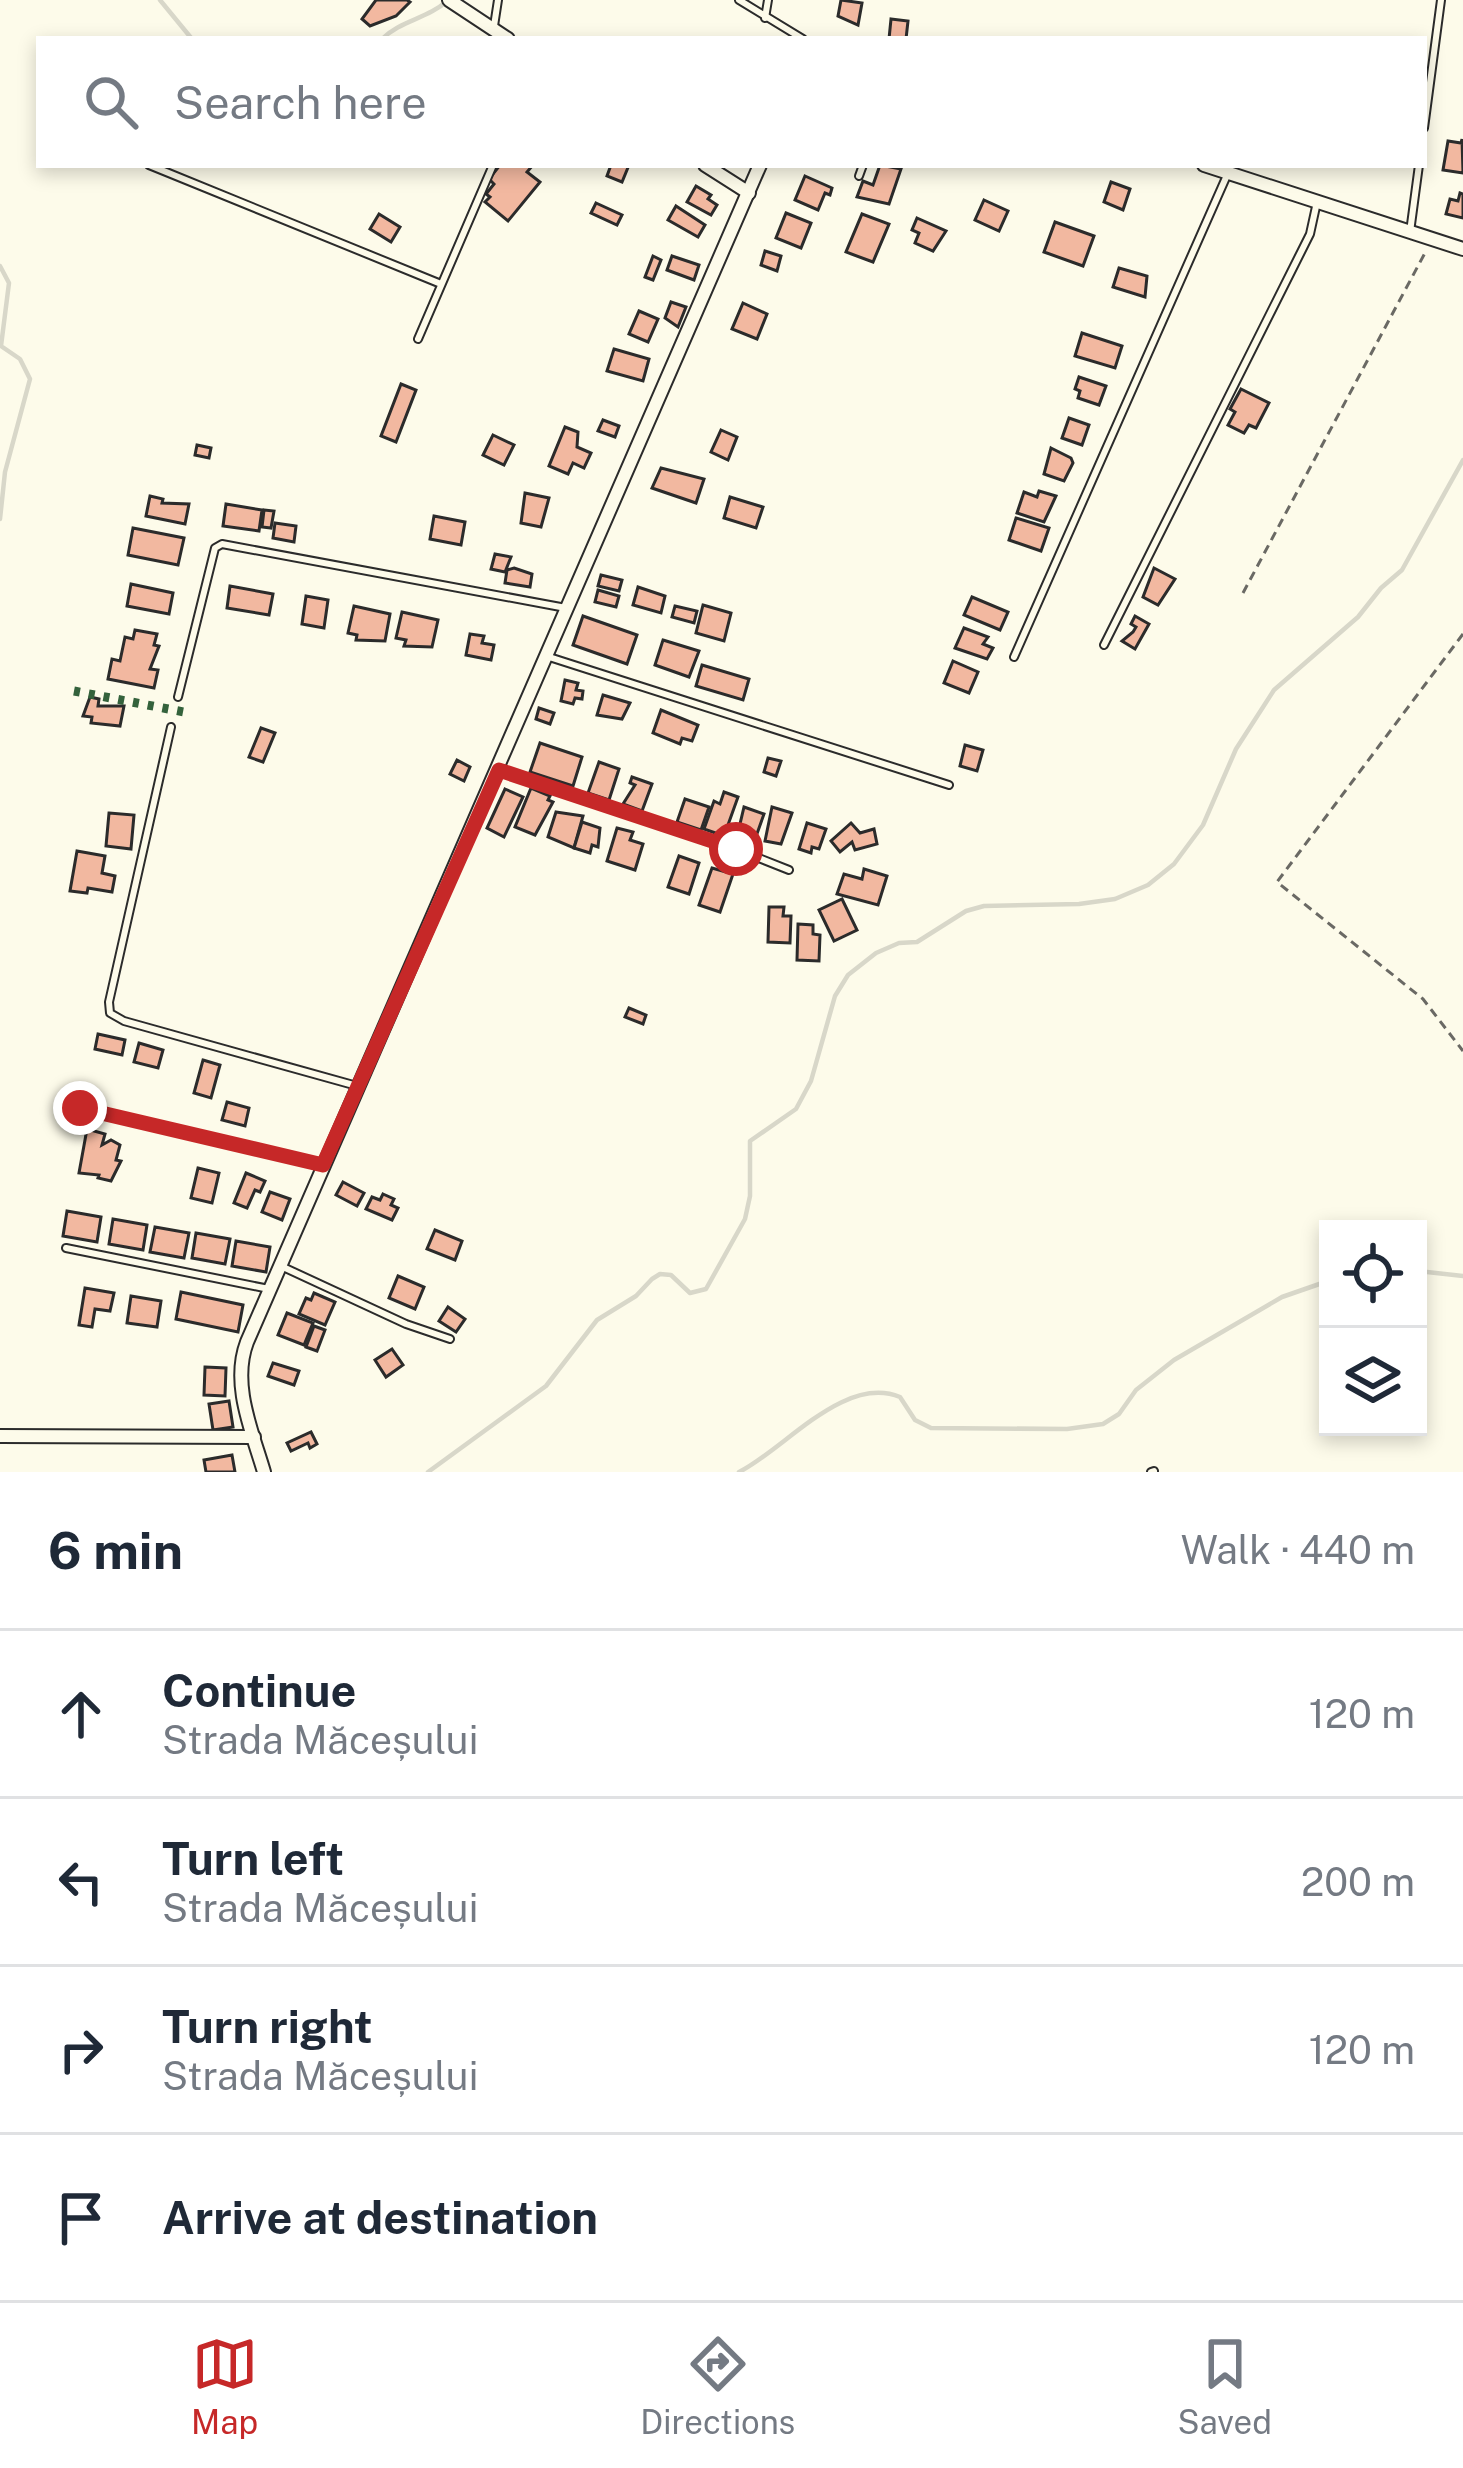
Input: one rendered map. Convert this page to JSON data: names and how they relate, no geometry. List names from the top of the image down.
{
  "page": {
    "search": "Search here",
    "heading": ["6 min", "Walk · 440 m"],
    "list": [
      ["Continue", "Strada Măceșului", "120 m"],
      ["Turn left", "Strada Măceșului", "200 m"],
      ["Turn right", "Strada Măceșului", "120 m"],
      "Arrive at destination"
    ],
    "nav": ["Map", "Directions", "Saved"]
  }
}
